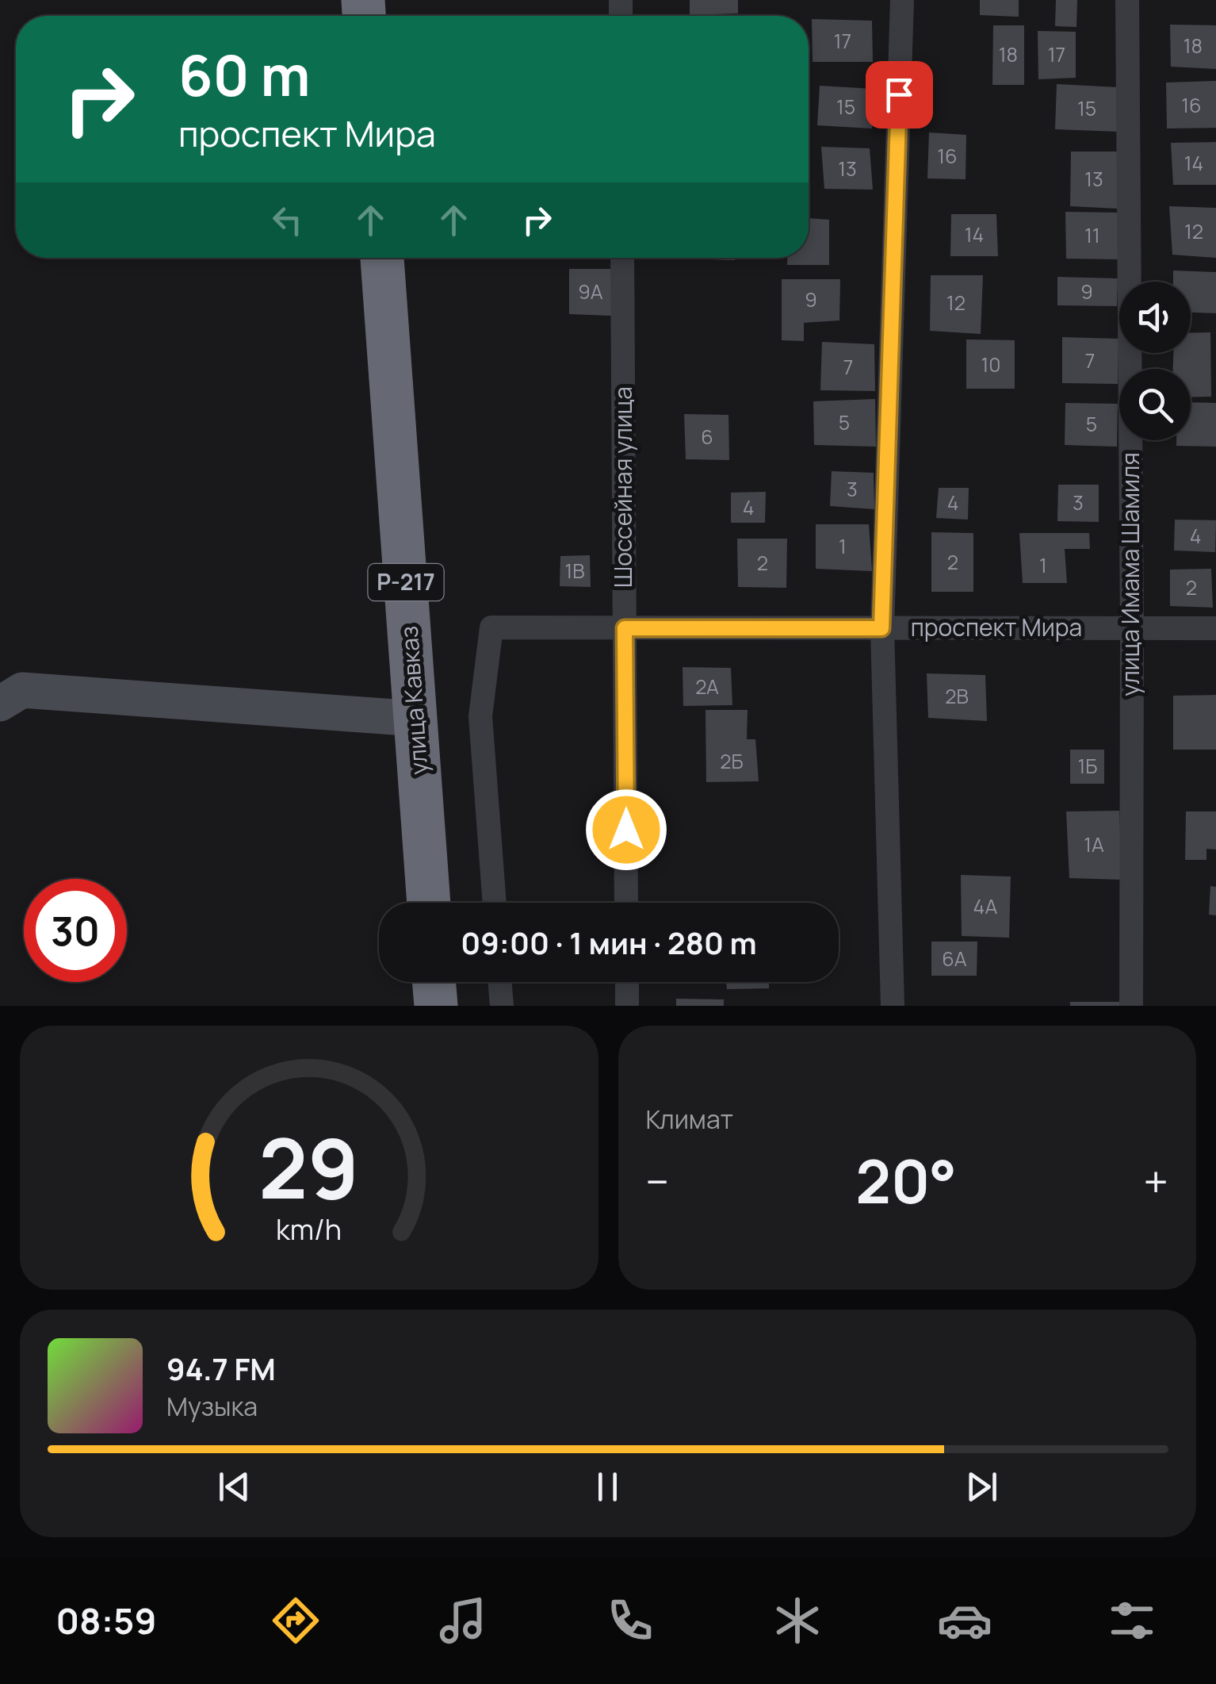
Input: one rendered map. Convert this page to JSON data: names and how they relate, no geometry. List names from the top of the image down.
{
  "streets": {
    "highway": ["Р-217", "улица Кавказ"],
    "street": ["Шоссейная улица", "улица Имама Шамиля", "проспект Мира"]
  },
  "crossings": [
    ["Шоссейная улица", "проспект Мира"],
    ["улица Имама Шамиля", "проспект Мира"]
  ],
  "house_numbers": [
    "17",
    "18",
    "18",
    "17",
    "16",
    "15",
    "15",
    "16",
    "14",
    "13",
    "13",
    "12",
    "14",
    "11",
    "9А",
    "9",
    "9",
    "12",
    "7",
    "10",
    "7",
    "5",
    "5",
    "6",
    "3",
    "4",
    "3",
    "4",
    "4",
    "1",
    "2",
    "2",
    "1",
    "1В",
    "2",
    "2А",
    "2В",
    "2Б",
    "1Б",
    "1А",
    "4А",
    "6А"
  ],
  "page": {
    "turn": ["60 m", "проспект Мира"],
    "limit": "30",
    "trip": "09:00 · 1 мин · 280 m",
    "tile": "Климат",
    "heat": ["−", "20°", "+"],
    "song": ["94.7 FM", "Музыка"],
    "tabs": "08:59",
    "gauge": ["29", "km/h"]
  }
}
